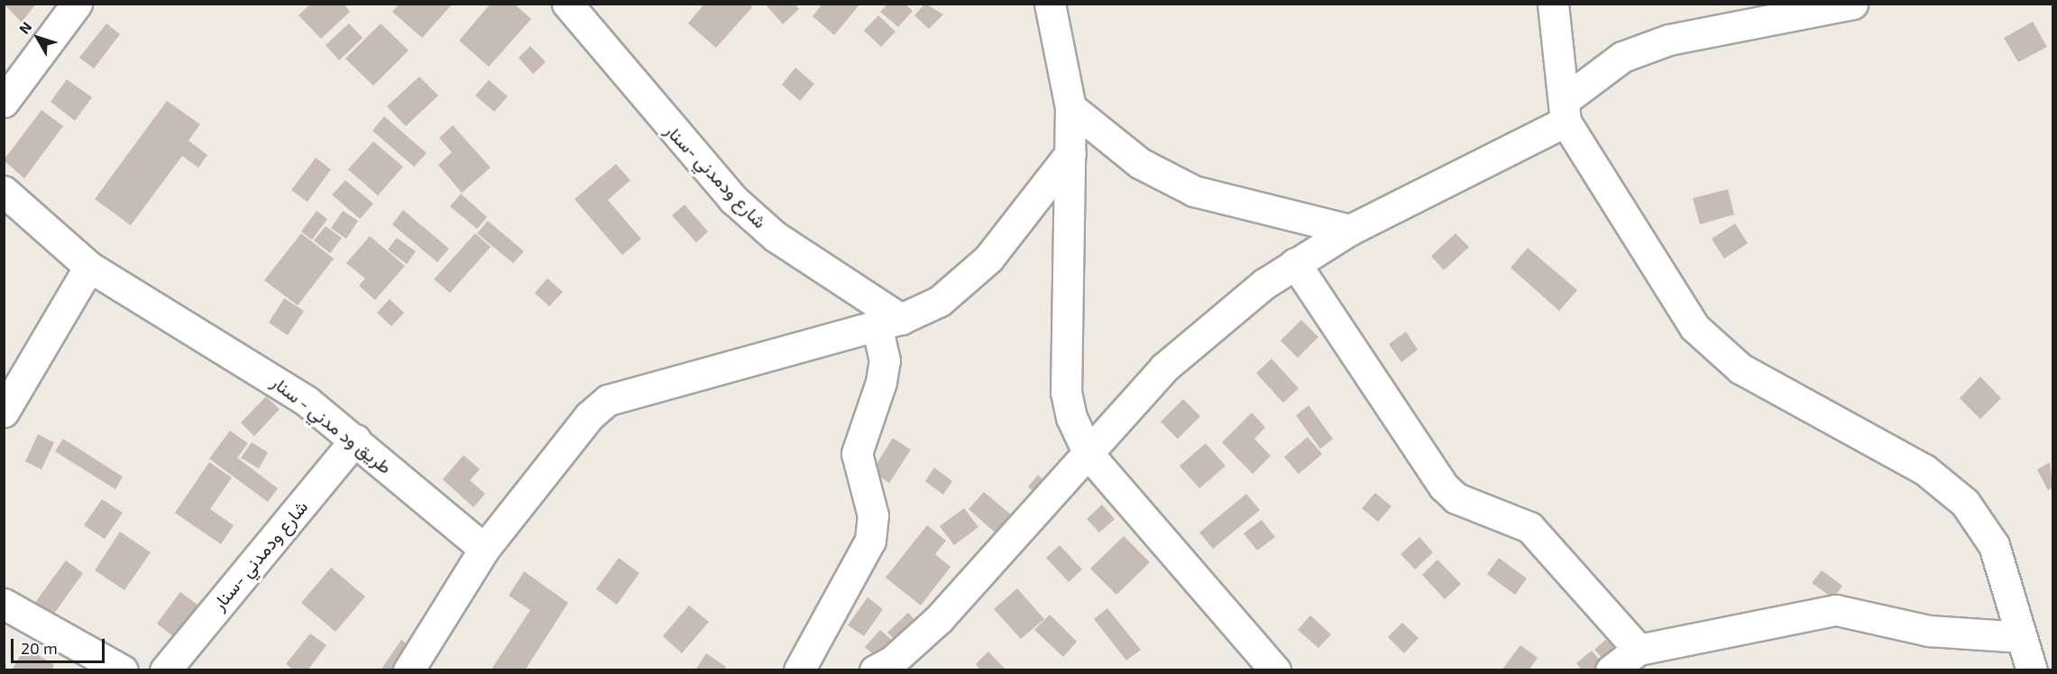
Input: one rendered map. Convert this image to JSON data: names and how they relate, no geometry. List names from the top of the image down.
{
  "streets": {
    "street": ["شارع ودمدني -سنار", "طريق ود مدني - سنار"]
  },
  "crossings": [
    ["شارع ودمدني -سنار", "طريق ود مدني - سنار"]
  ],
  "scale_bar": "20 m",
  "north": "top left"
}
